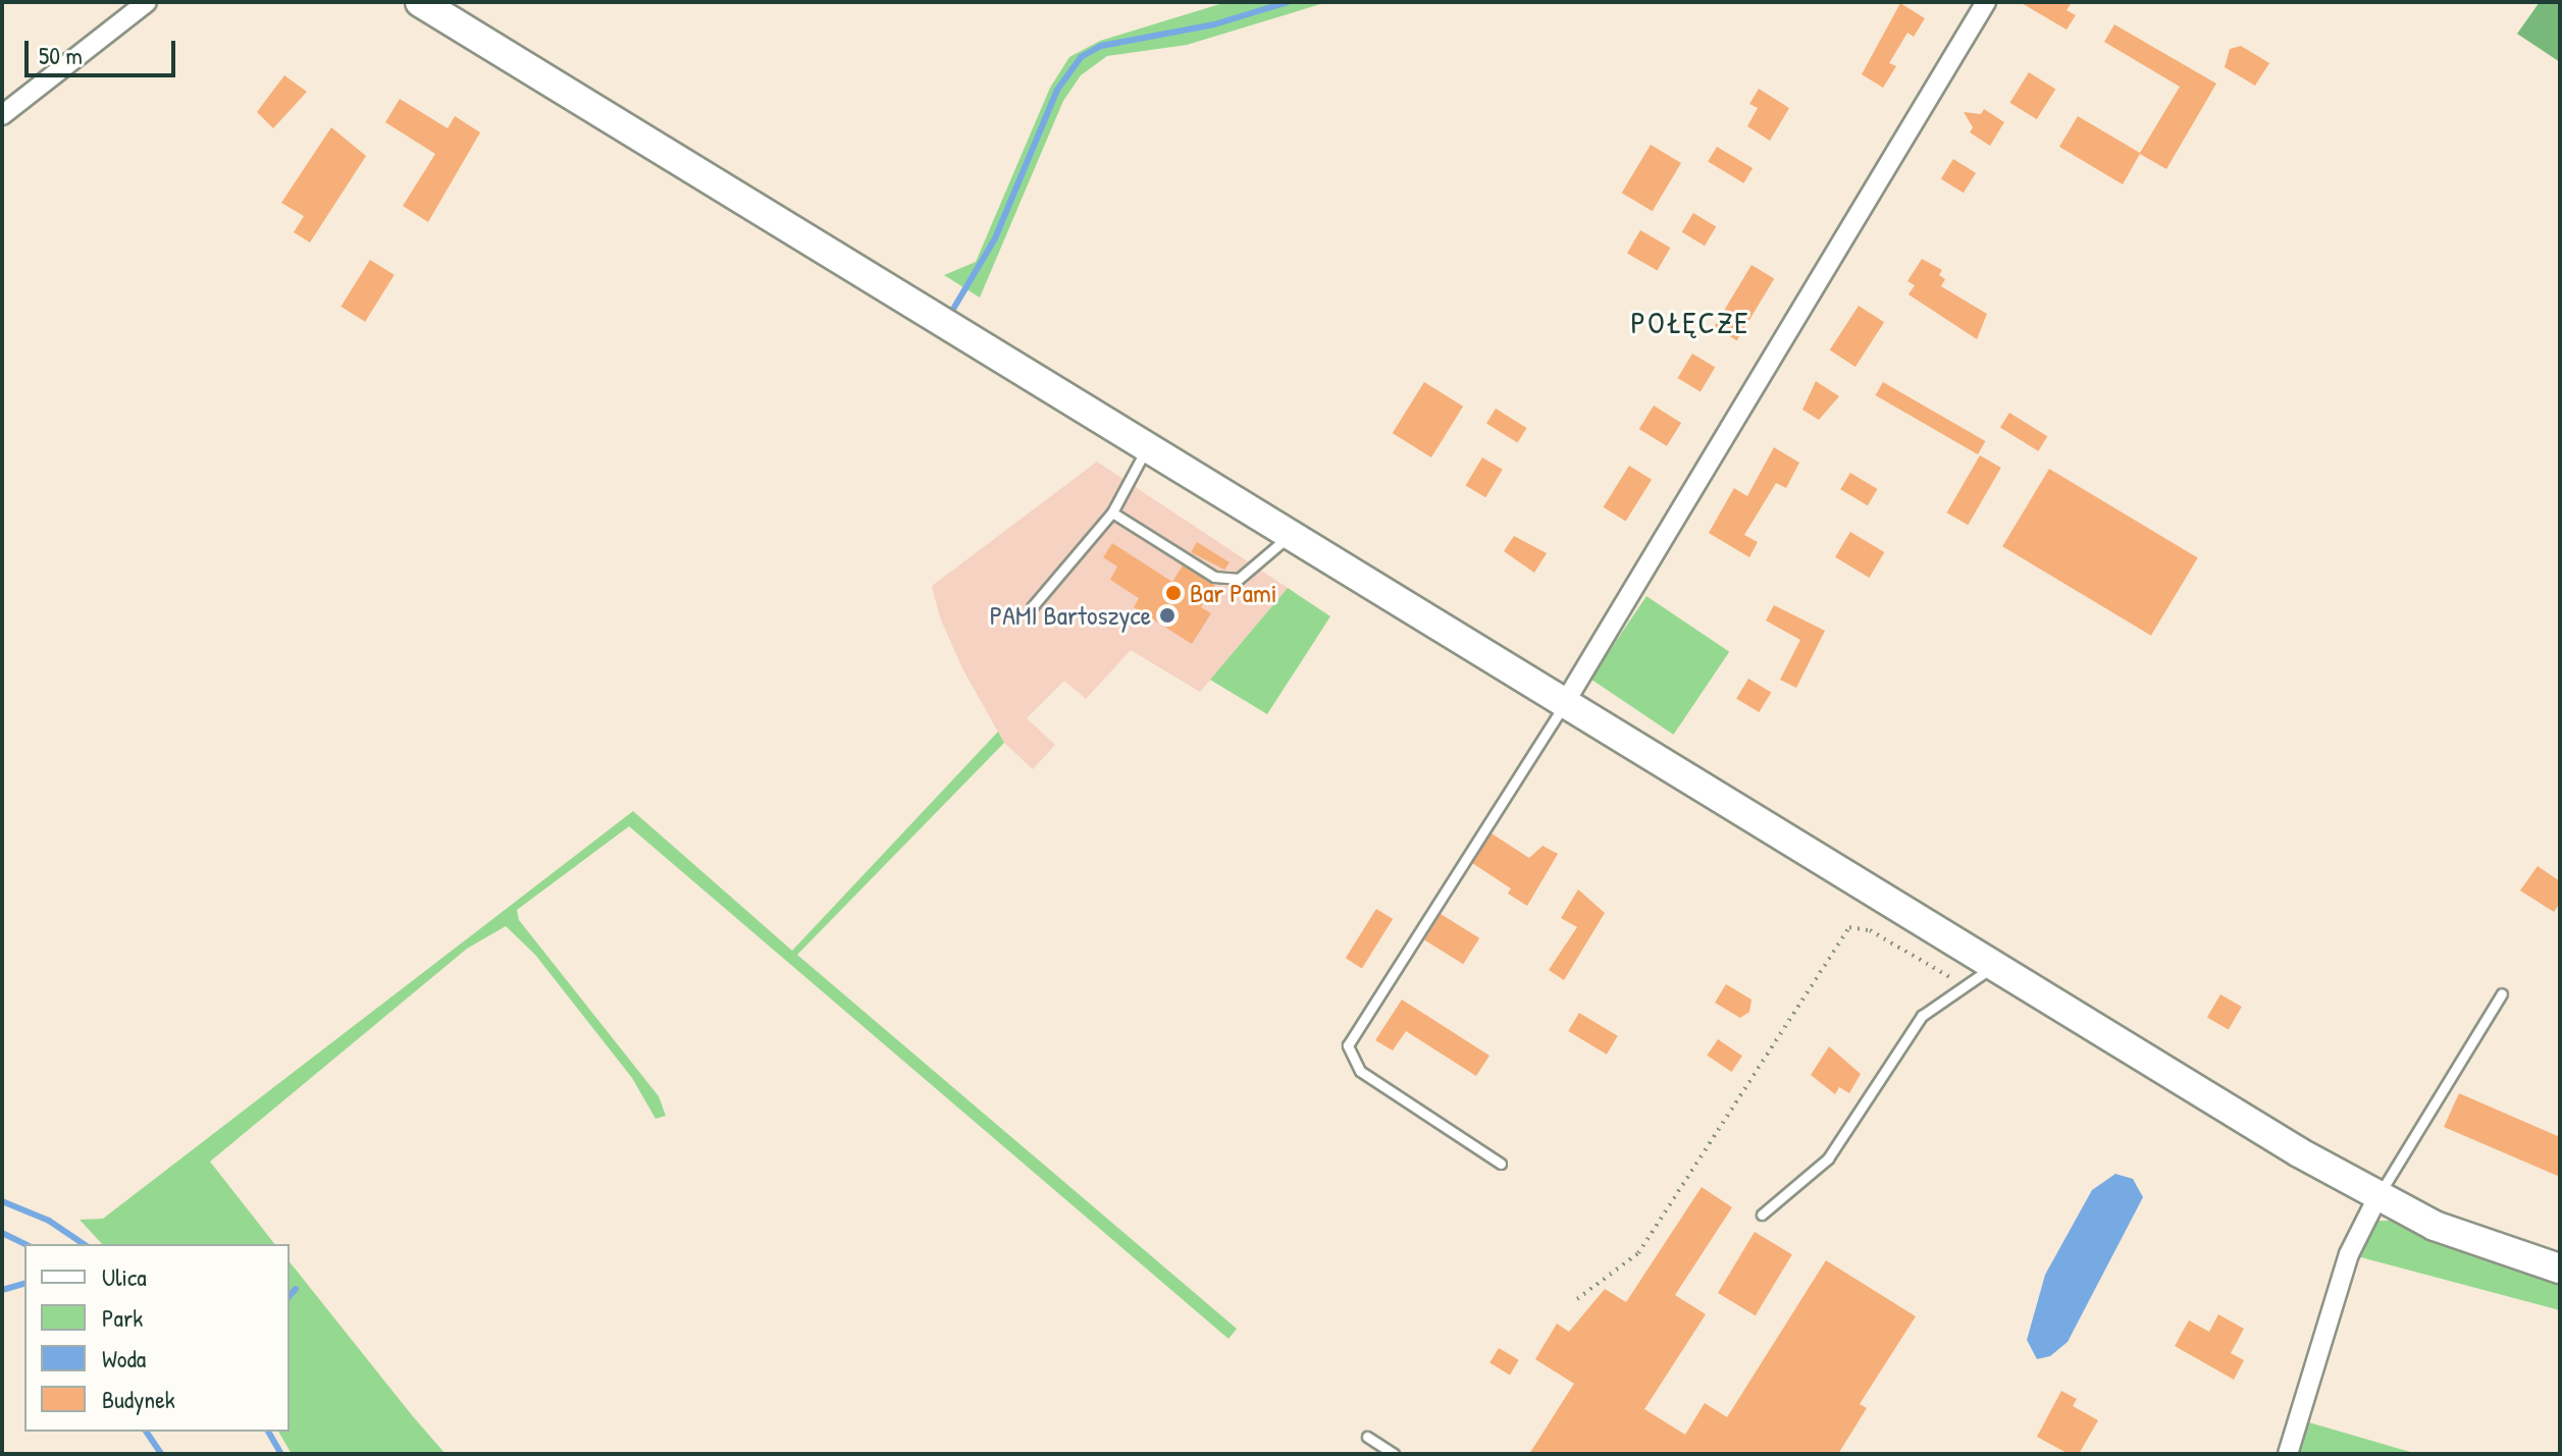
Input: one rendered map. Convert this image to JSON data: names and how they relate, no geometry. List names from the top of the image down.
{
  "districts": ["POŁĘCZE"],
  "places": ["Bar Pami", "PAMI Bartoszyce"],
  "legend": [
    "Ulica",
    "Park",
    "Woda",
    "Budynek"
  ],
  "scale_bar": "50 m"
}
